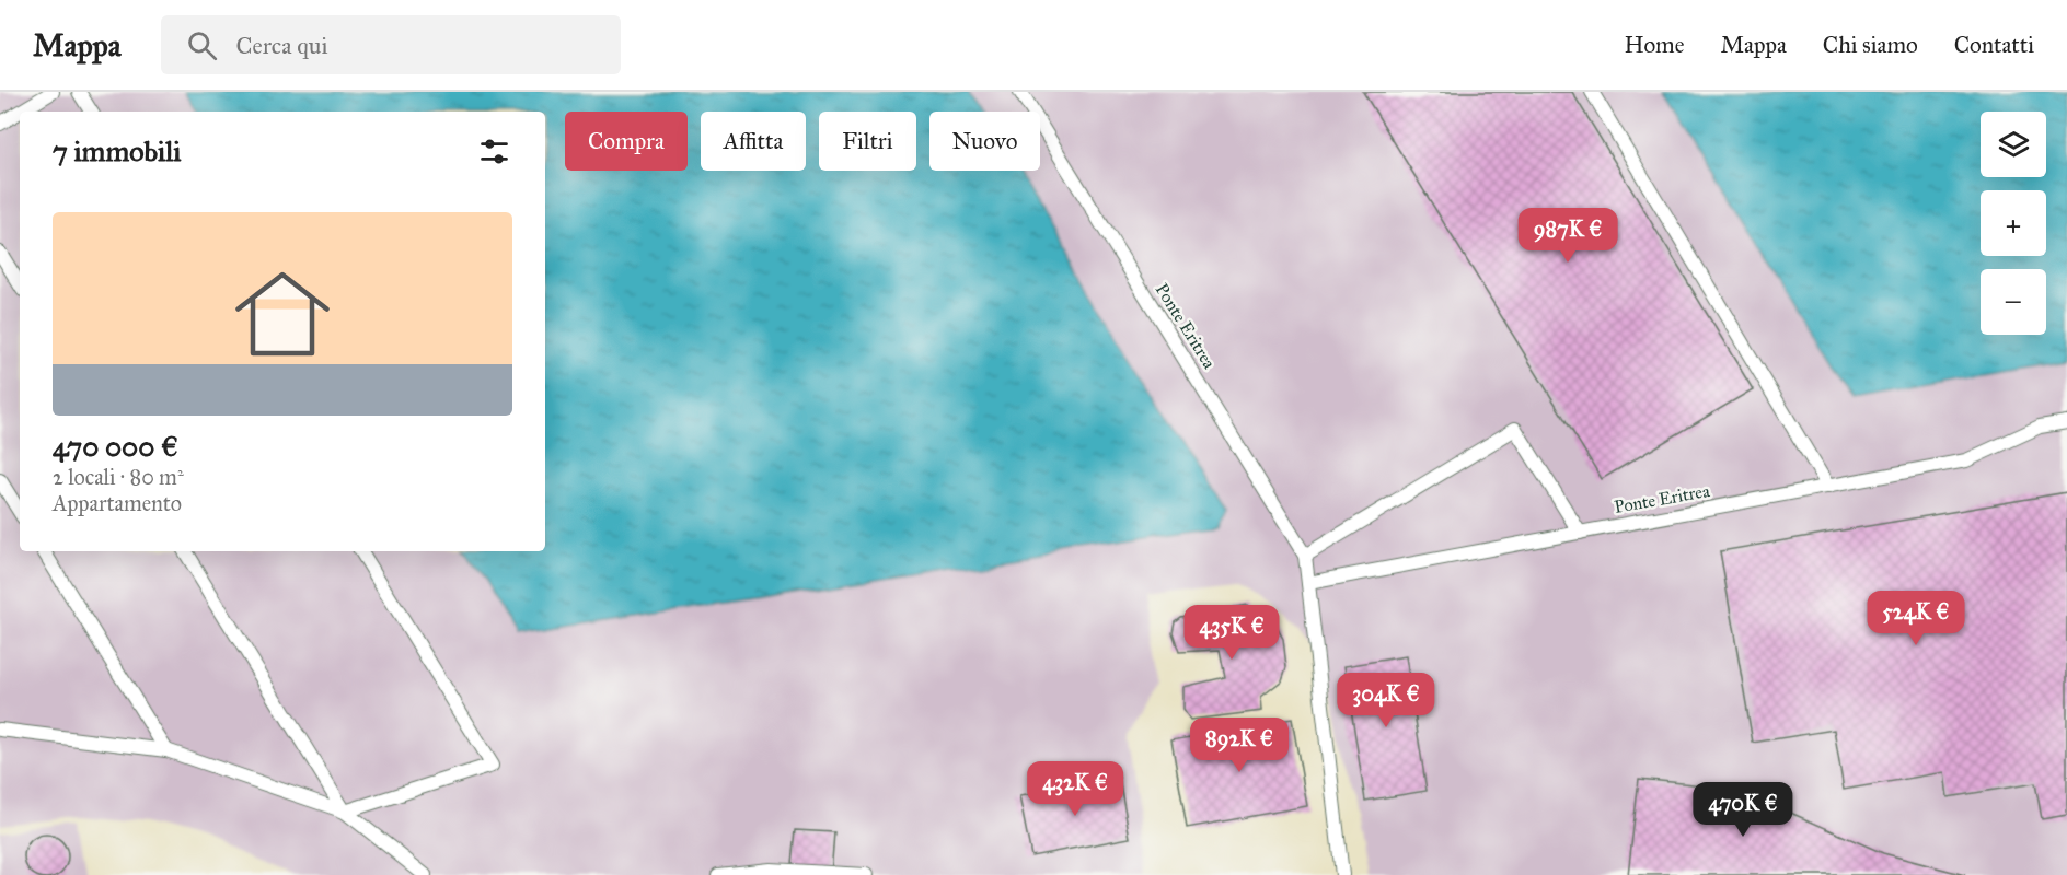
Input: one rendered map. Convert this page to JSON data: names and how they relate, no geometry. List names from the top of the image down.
{
  "streets": {
    "lane": ["Ponte Eritrea"]
  },
  "page": {
    "header": "Mappa",
    "search": "Cerca qui",
    "nav": [
      "Home",
      "Mappa",
      "Chi siamo",
      "Contatti"
    ],
    "map_buttons": ["+", "−"],
    "chip": [
      "Compra",
      "Affitta",
      "Filtri",
      "Nuovo"
    ],
    "heading": "7 immobili",
    "list": [
      {
        "name": "470 000 €",
        "note": "2 locali · 80 m² · Appartamento"
      }
    ],
    "price": [
      "987K €",
      "524K €",
      "435K €",
      "304K €",
      "892K €",
      "432K €",
      "470K €"
    ]
  }
}
